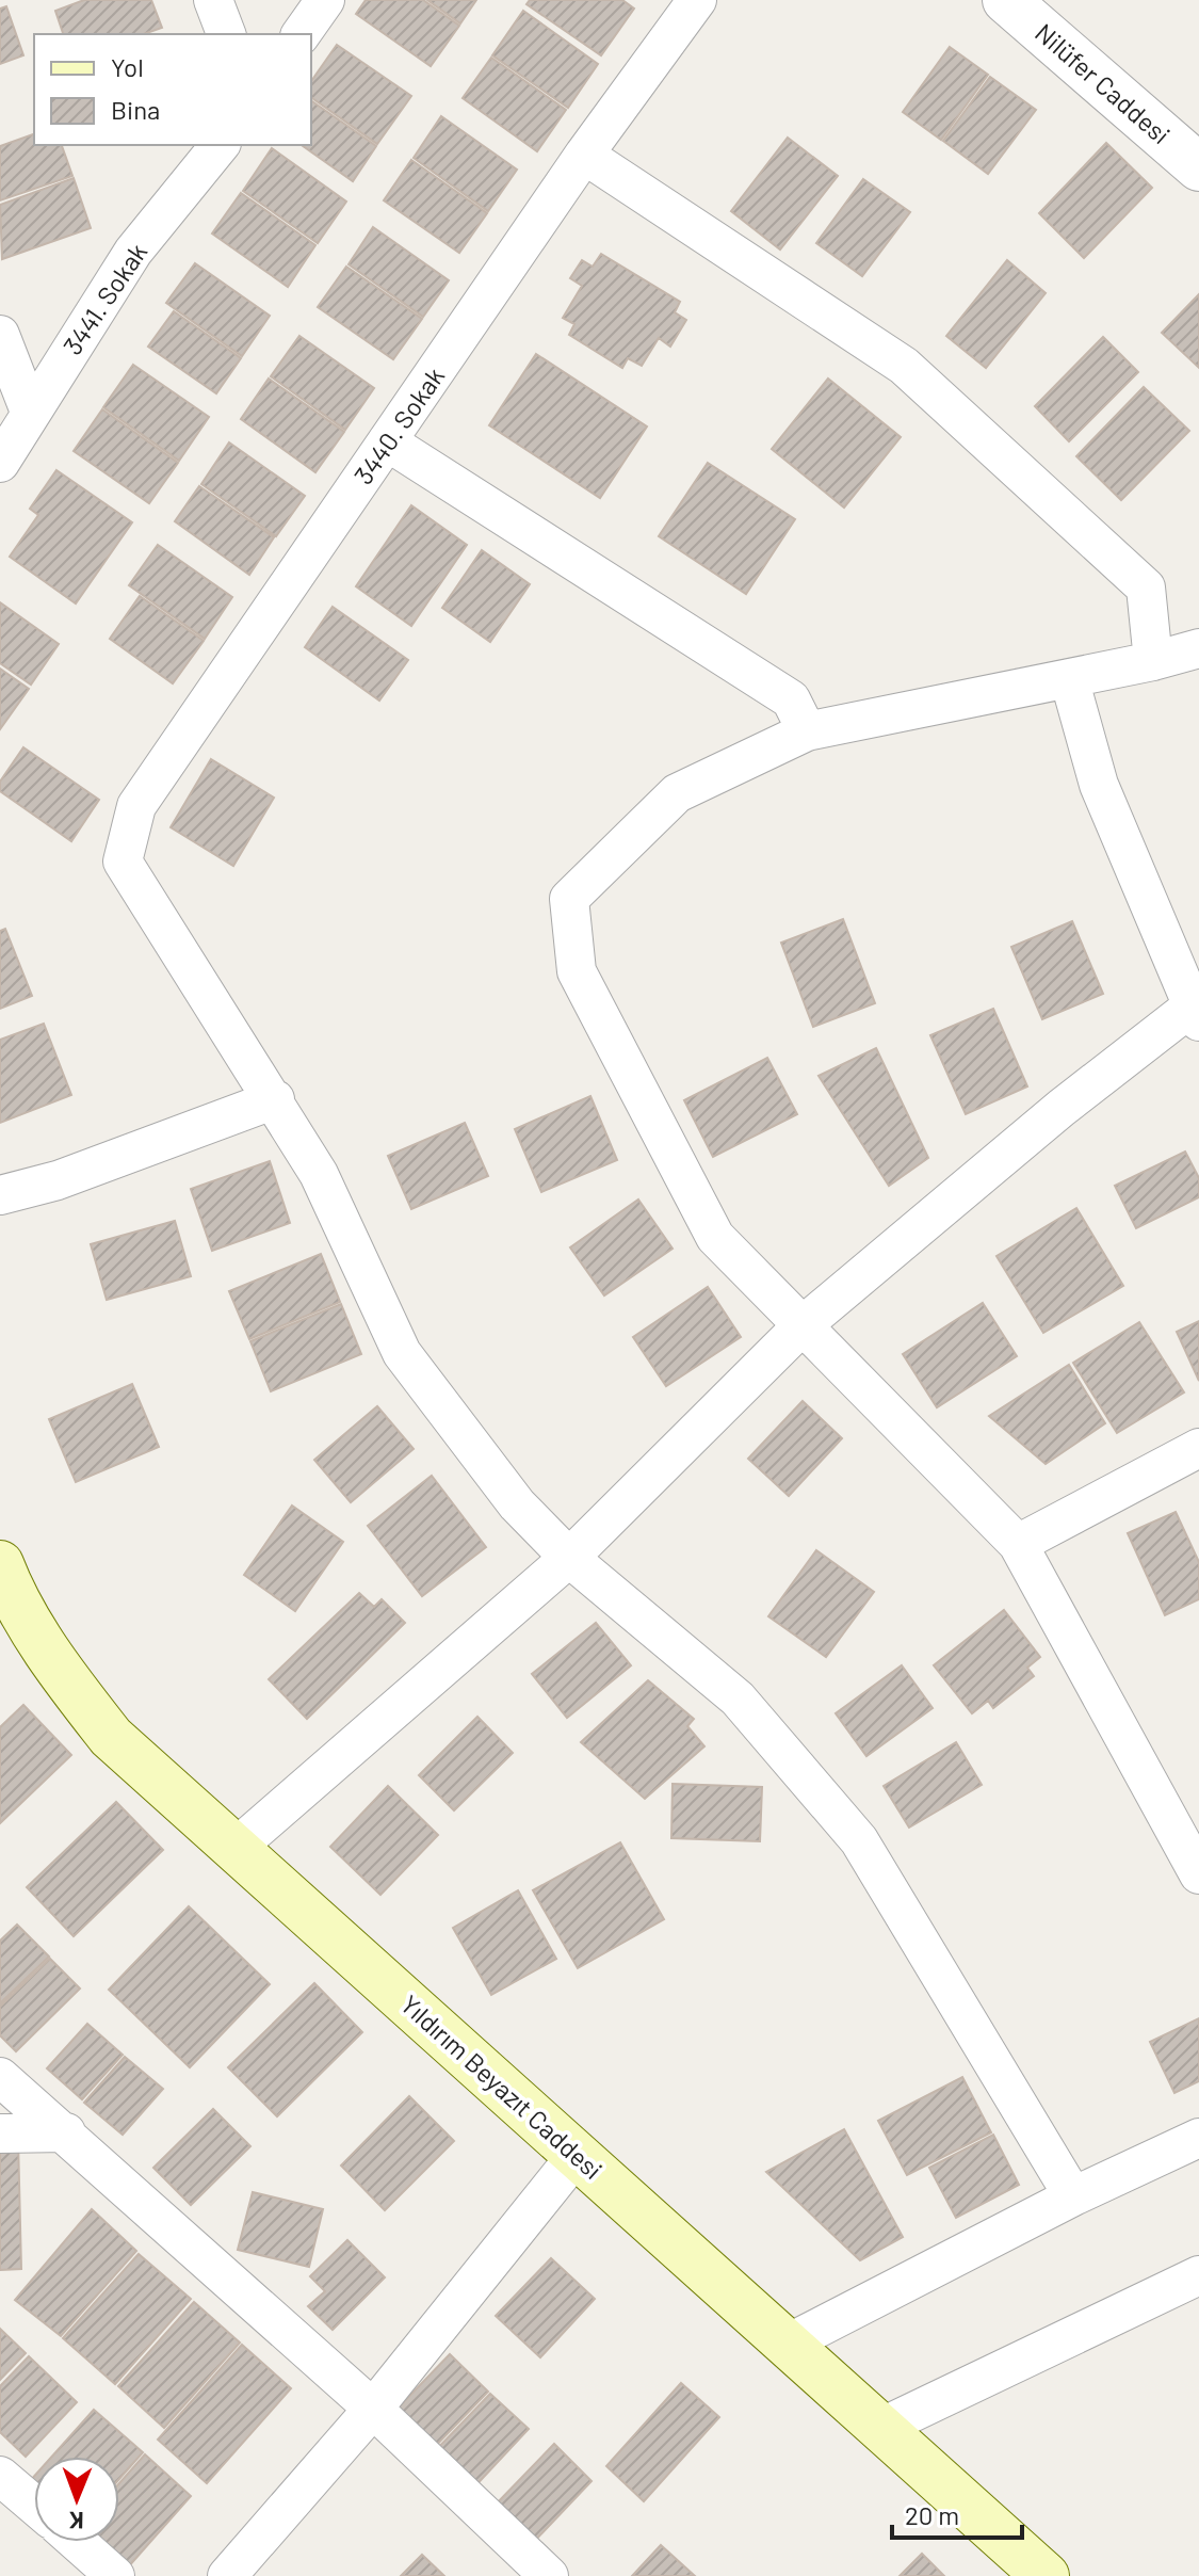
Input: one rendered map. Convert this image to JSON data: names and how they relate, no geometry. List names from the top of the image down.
{
  "streets": {
    "main road": ["Yıldırım Beyazıt Caddesi"],
    "street": ["Nilüfer Caddesi", "3441. Sokak", "3440. Sokak"]
  },
  "legend": ["Yol", "Bina"],
  "scale_bar": "20 m",
  "north": "bottom"
}
